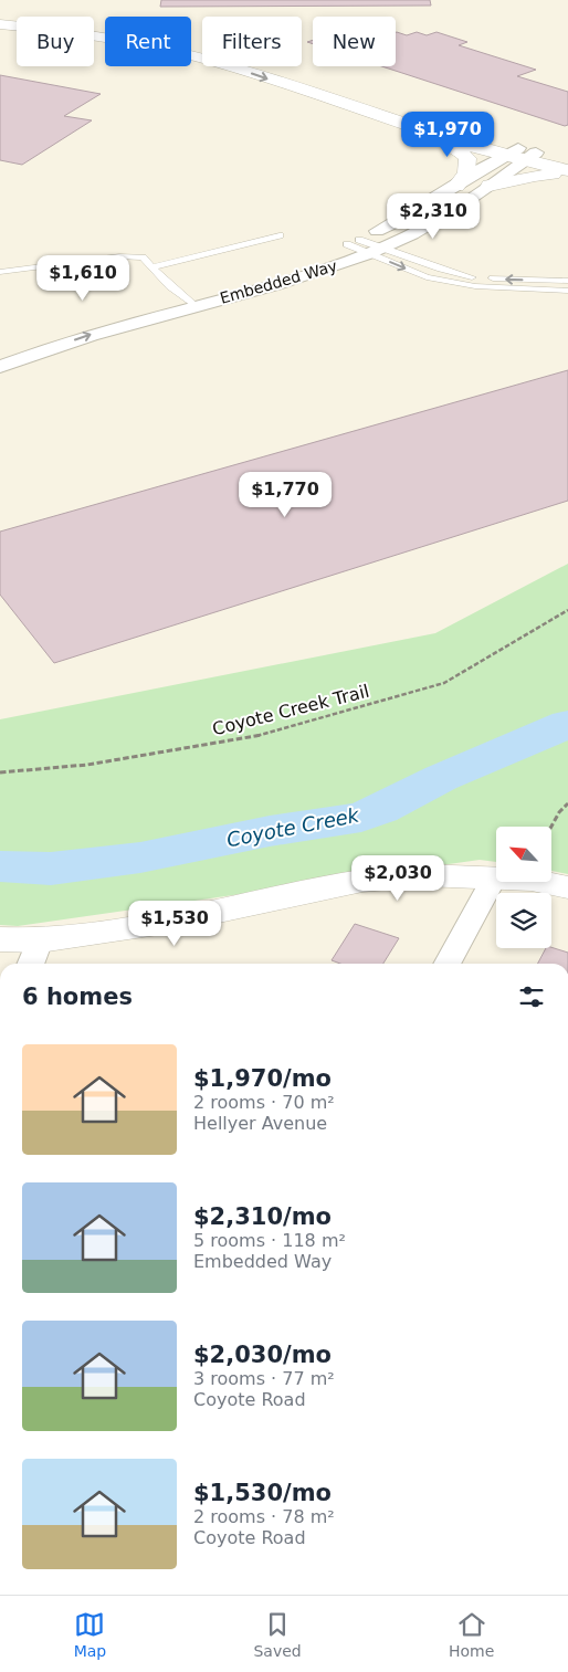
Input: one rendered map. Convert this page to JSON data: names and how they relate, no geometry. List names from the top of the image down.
{
  "streets": {
    "street": ["Embedded Way"],
    "path": ["Coyote Creek Trail"]
  },
  "water": ["Coyote Creek"],
  "north": "top left",
  "page": {
    "chip": [
      "Buy",
      "Rent",
      "Filters",
      "New"
    ],
    "price": [
      "$1,970",
      "$2,310",
      "$1,610",
      "$1,770",
      "$2,030",
      "$1,530"
    ],
    "heading": "6 homes",
    "list": [
      {
        "name": "$1,970/mo",
        "note": "2 rooms · 70 m² · Hellyer Avenue"
      },
      {
        "name": "$2,310/mo",
        "note": "5 rooms · 118 m² · Embedded Way"
      },
      {
        "name": "$2,030/mo",
        "note": "3 rooms · 77 m² · Coyote Road"
      },
      {
        "name": "$1,530/mo",
        "note": "2 rooms · 78 m² · Coyote Road"
      }
    ],
    "tabs": ["Map", "Saved", "Home"]
  }
}
